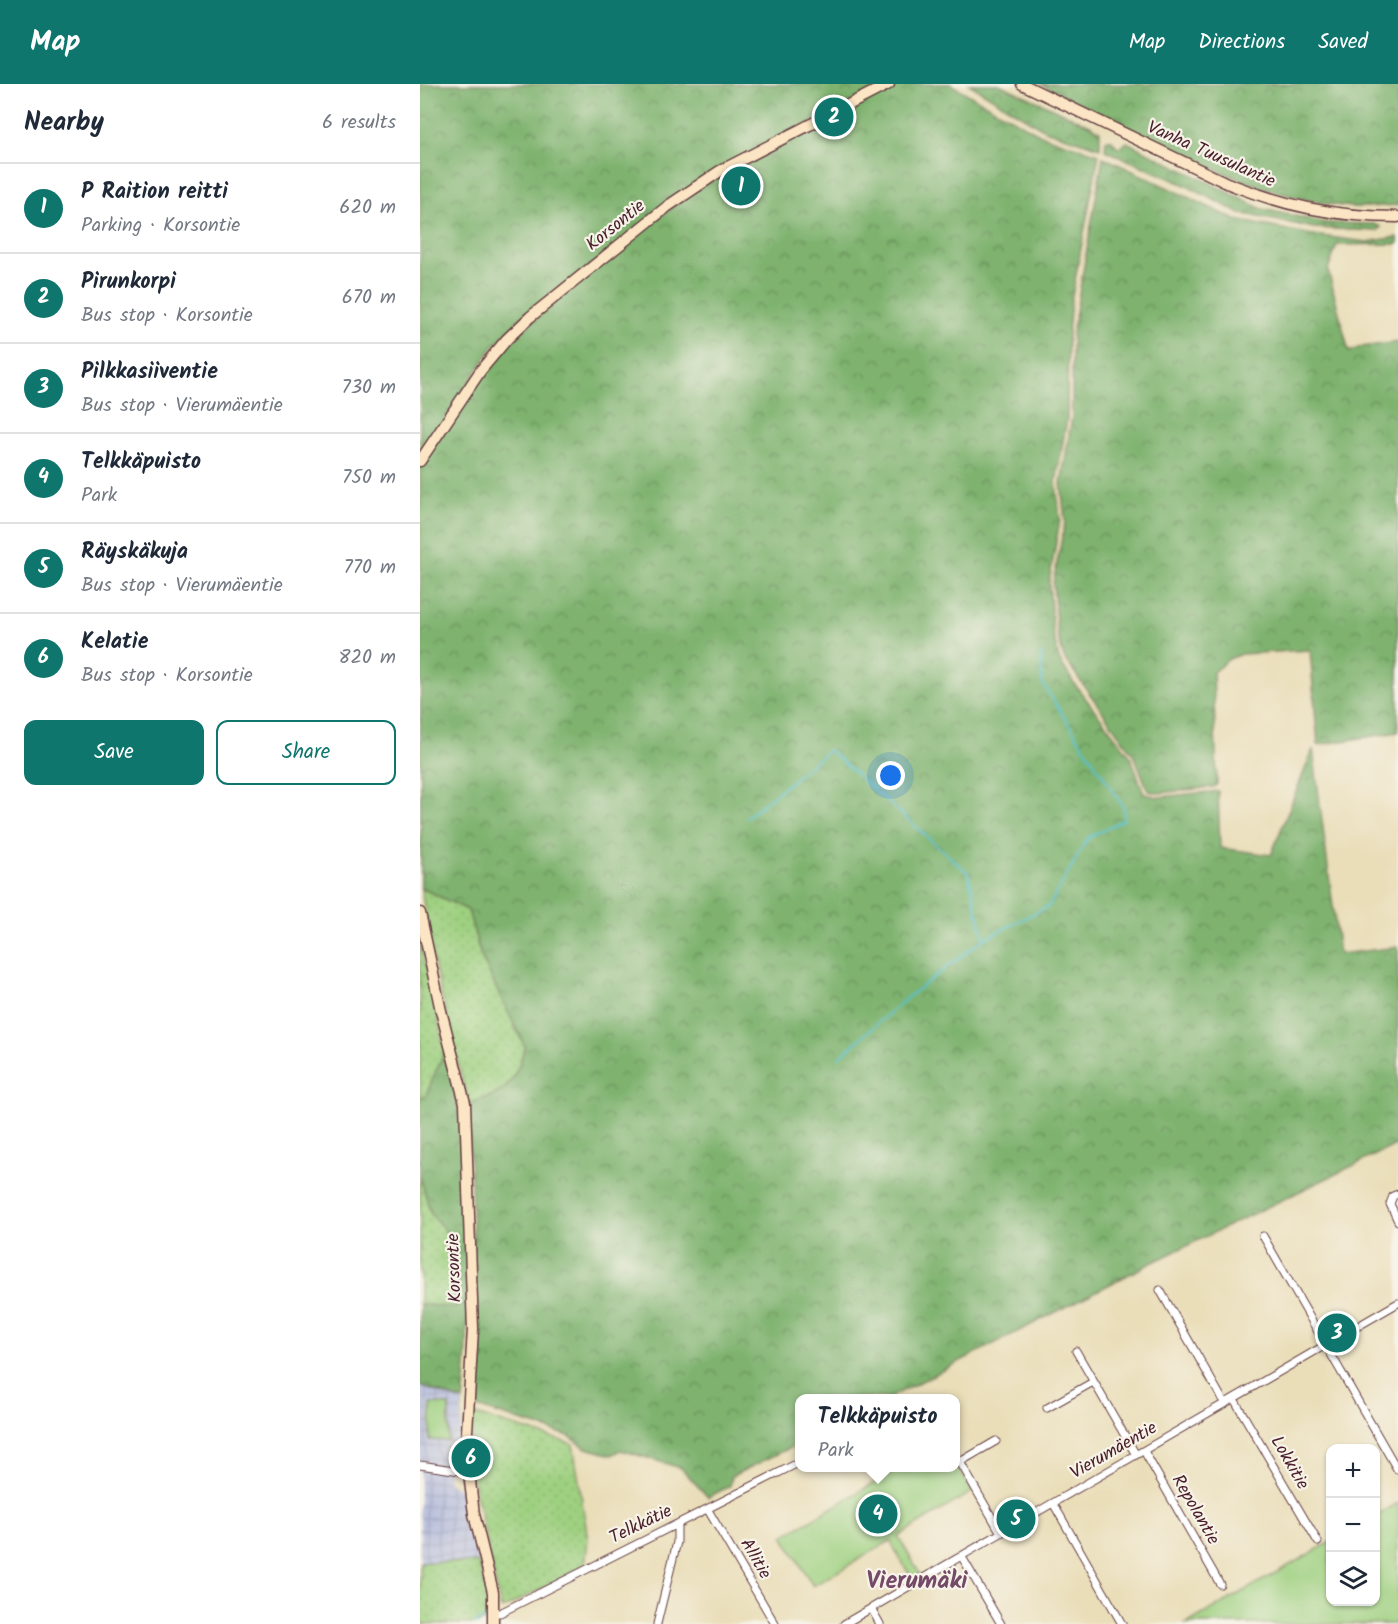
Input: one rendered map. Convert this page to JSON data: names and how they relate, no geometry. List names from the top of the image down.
{
  "streets": {
    "main road": ["Vanha Tuusulantie", "Korsontie"],
    "street": [
      "Vierumäentie",
      "Lokkitie",
      "Repolantie",
      "Telkkätie",
      "Allitie"
    ]
  },
  "crossings": [
    ["Korsontie", "Telkkätie"],
    ["Vierumäentie", "Lokkitie"],
    ["Vierumäentie", "Repolantie"],
    ["Telkkätie", "Allitie"]
  ],
  "districts": ["Vierumäki"],
  "page": {
    "header": "Map",
    "nav": ["Map", "Directions", "Saved"],
    "heading": ["Nearby", "6 results"],
    "pins": [
      "2",
      "1",
      "3",
      "6",
      "4",
      "5"
    ],
    "list": [
      {
        "mark": "1",
        "name": "P Raition reitti",
        "note": "Parking · Korsontie",
        "value": "620 m"
      },
      {
        "mark": "2",
        "name": "Pirunkorpi",
        "note": "Bus stop · Korsontie",
        "value": "670 m"
      },
      {
        "mark": "3",
        "name": "Pilkkasiiventie",
        "note": "Bus stop · Vierumäentie",
        "value": "730 m"
      },
      {
        "mark": "4",
        "name": "Telkkäpuisto",
        "note": "Park",
        "value": "750 m"
      },
      {
        "mark": "5",
        "name": "Räyskäkuja",
        "note": "Bus stop · Vierumäentie",
        "value": "770 m"
      },
      {
        "mark": "6",
        "name": "Kelatie",
        "note": "Bus stop · Korsontie",
        "value": "820 m"
      }
    ],
    "buttons": ["Save", "Share"],
    "popup": ["Telkkäpuisto", "Park"],
    "map_buttons": ["+", "−"]
  }
}
